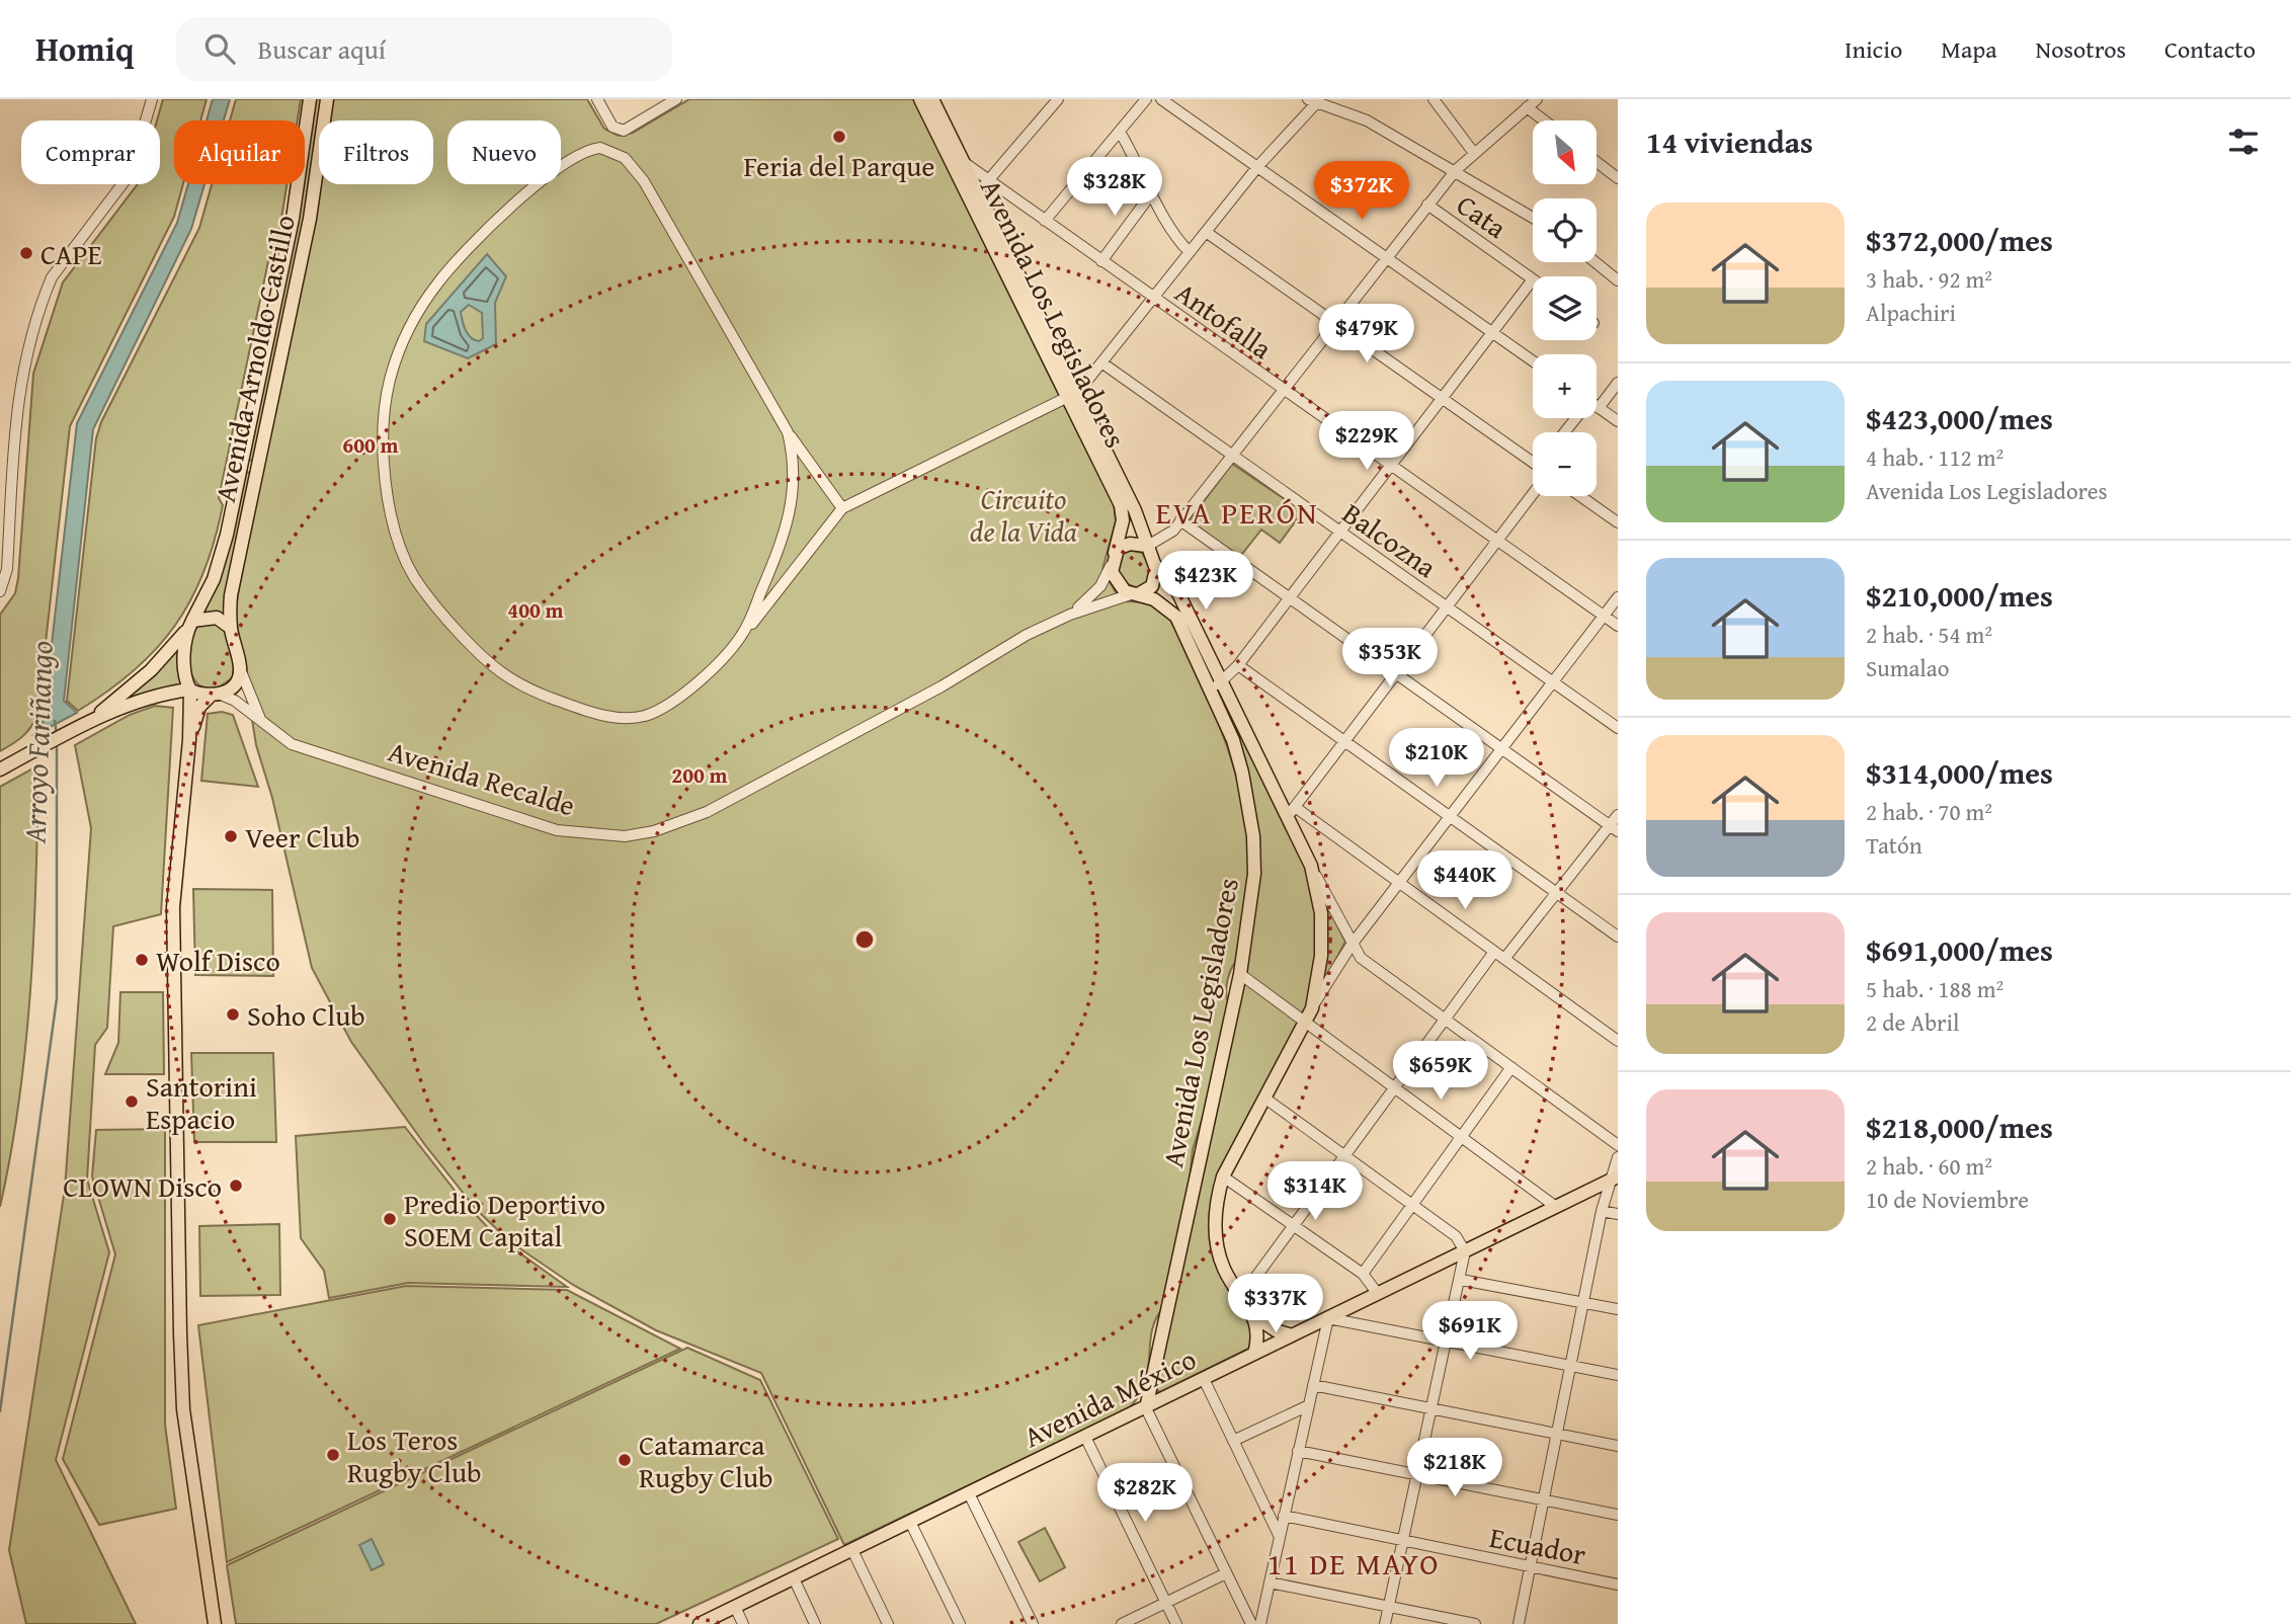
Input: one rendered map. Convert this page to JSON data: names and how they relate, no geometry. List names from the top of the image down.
{
  "streets": {
    "main road": ["Avenida Los Legisladores", "Avenida Arnoldo Castillo", "Avenida México"],
    "street": [
      "Cata",
      "Antofalla",
      "Balcozna",
      "Avenida Recalde",
      "Ecuador"
    ]
  },
  "crossings": [
    ["Avenida Los Legisladores", "Antofalla"],
    ["Avenida Los Legisladores", "Avenida Recalde"],
    ["Avenida Los Legisladores", "Avenida México"],
    ["Avenida Arnoldo Castillo", "Avenida Recalde"]
  ],
  "districts": ["EVA PERÓN", "11 DE MAYO"],
  "water": ["Arroyo Fariñango"],
  "parks": ["Circuito de la Vida"],
  "places": [
    "Feria del Parque",
    "CAPE",
    "Veer Club",
    "Wolf Disco",
    "Soho Club",
    "Santorini Espacio",
    "CLOWN Disco",
    "Predio Deportivo SOEM Capital",
    "Los Teros Rugby Club",
    "Catamarca Rugby Club"
  ],
  "north": "bottom right",
  "page": {
    "header": "Homiq",
    "search": "Buscar aquí",
    "nav": [
      "Inicio",
      "Mapa",
      "Nosotros",
      "Contacto"
    ],
    "heading": "14 viviendas",
    "map_buttons": ["+", "−"],
    "chip": [
      "Comprar",
      "Alquilar",
      "Filtros",
      "Nuevo"
    ],
    "price": [
      "$328K",
      "$372K",
      "$479K",
      "$229K",
      "$423K",
      "$353K",
      "$210K",
      "$440K",
      "$659K",
      "$314K",
      "$337K",
      "$691K",
      "$218K",
      "$282K"
    ],
    "list": [
      {
        "name": "$372,000/mes",
        "note": "3 hab. · 92 m² · Alpachiri"
      },
      {
        "name": "$423,000/mes",
        "note": "4 hab. · 112 m² · Avenida Los Legisladores"
      },
      {
        "name": "$210,000/mes",
        "note": "2 hab. · 54 m² · Sumalao"
      },
      {
        "name": "$314,000/mes",
        "note": "2 hab. · 70 m² · Tatón"
      },
      {
        "name": "$691,000/mes",
        "note": "5 hab. · 188 m² · 2 de Abril"
      },
      {
        "name": "$218,000/mes",
        "note": "2 hab. · 60 m² · 10 de Noviembre"
      }
    ]
  },
  "rings": ["600 m", "400 m", "200 m"]
}
